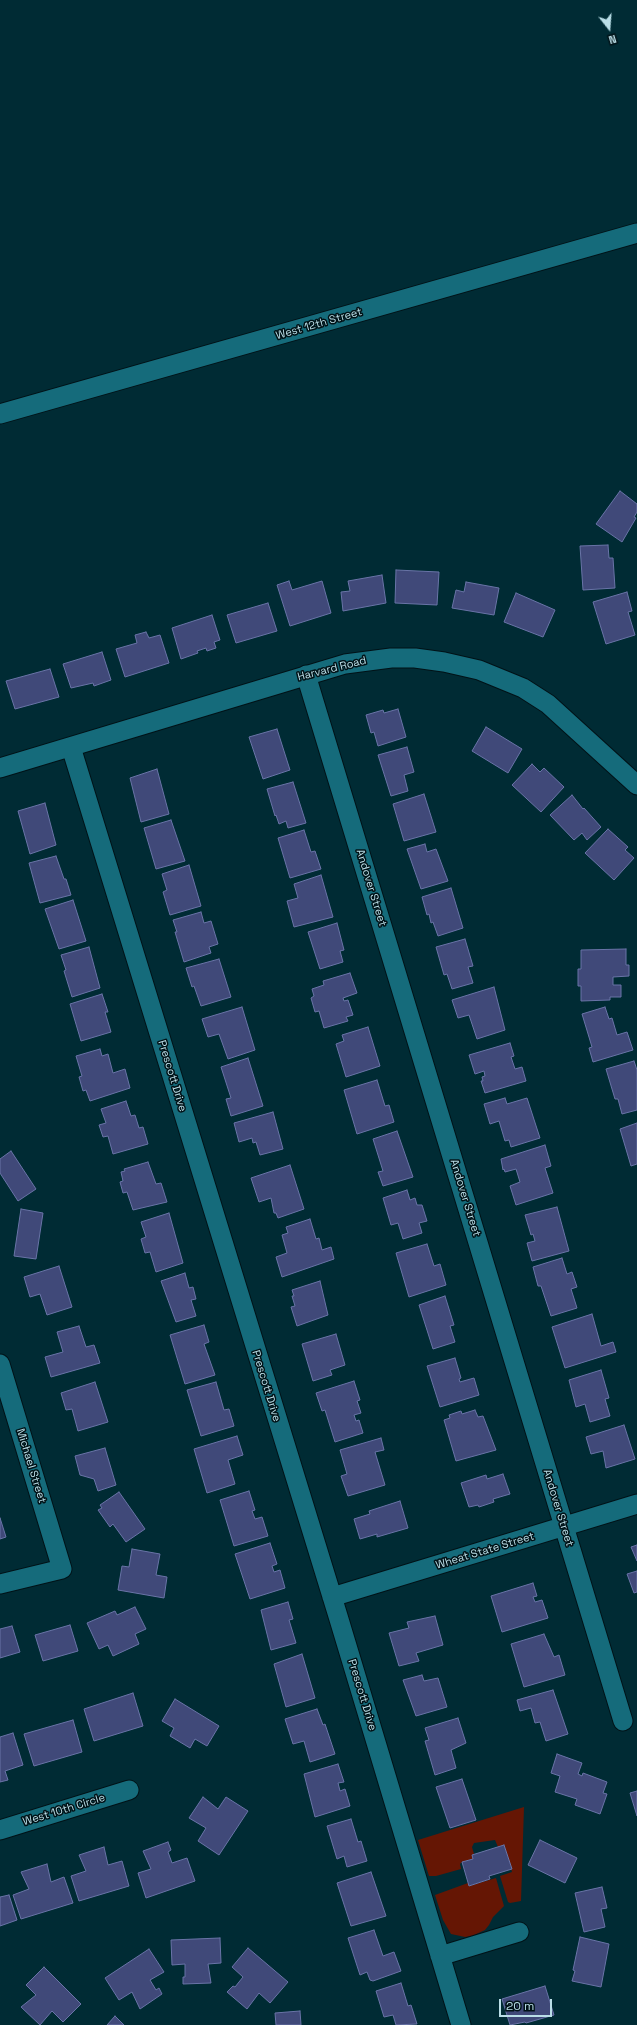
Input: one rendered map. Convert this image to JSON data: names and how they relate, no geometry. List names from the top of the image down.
{
  "streets": {
    "street": [
      "West 12th Street",
      "Harvard Road",
      "Andover Street",
      "Prescott Drive",
      "Michael Street",
      "Wheat State Street",
      "West 10th Circle"
    ]
  },
  "crossings": [
    ["Harvard Road", "Andover Street"],
    ["Harvard Road", "Prescott Drive"],
    ["Andover Street", "Wheat State Street"],
    ["Prescott Drive", "Wheat State Street"]
  ],
  "scale_bar": "20 m",
  "north": "bottom"
}
